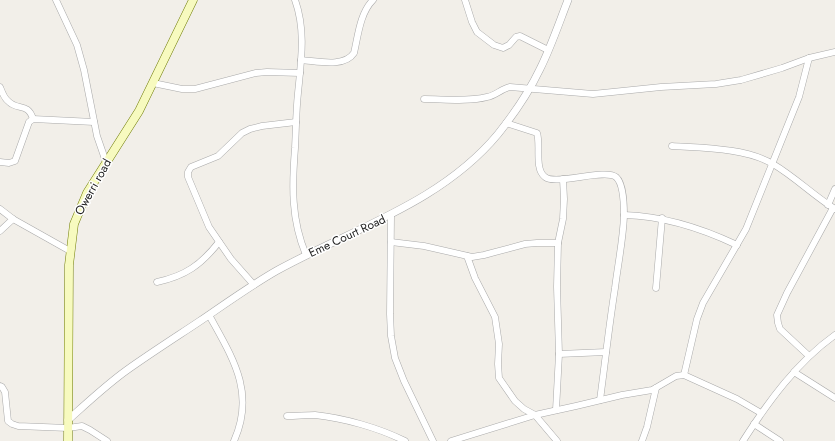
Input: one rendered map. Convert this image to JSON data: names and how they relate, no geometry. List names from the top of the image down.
{
  "streets": {
    "main road": ["Owerri road"],
    "street": ["Eme Court Road"]
  },
  "crossings": [
    ["Owerri road", "Eme Court Road"]
  ]
}
